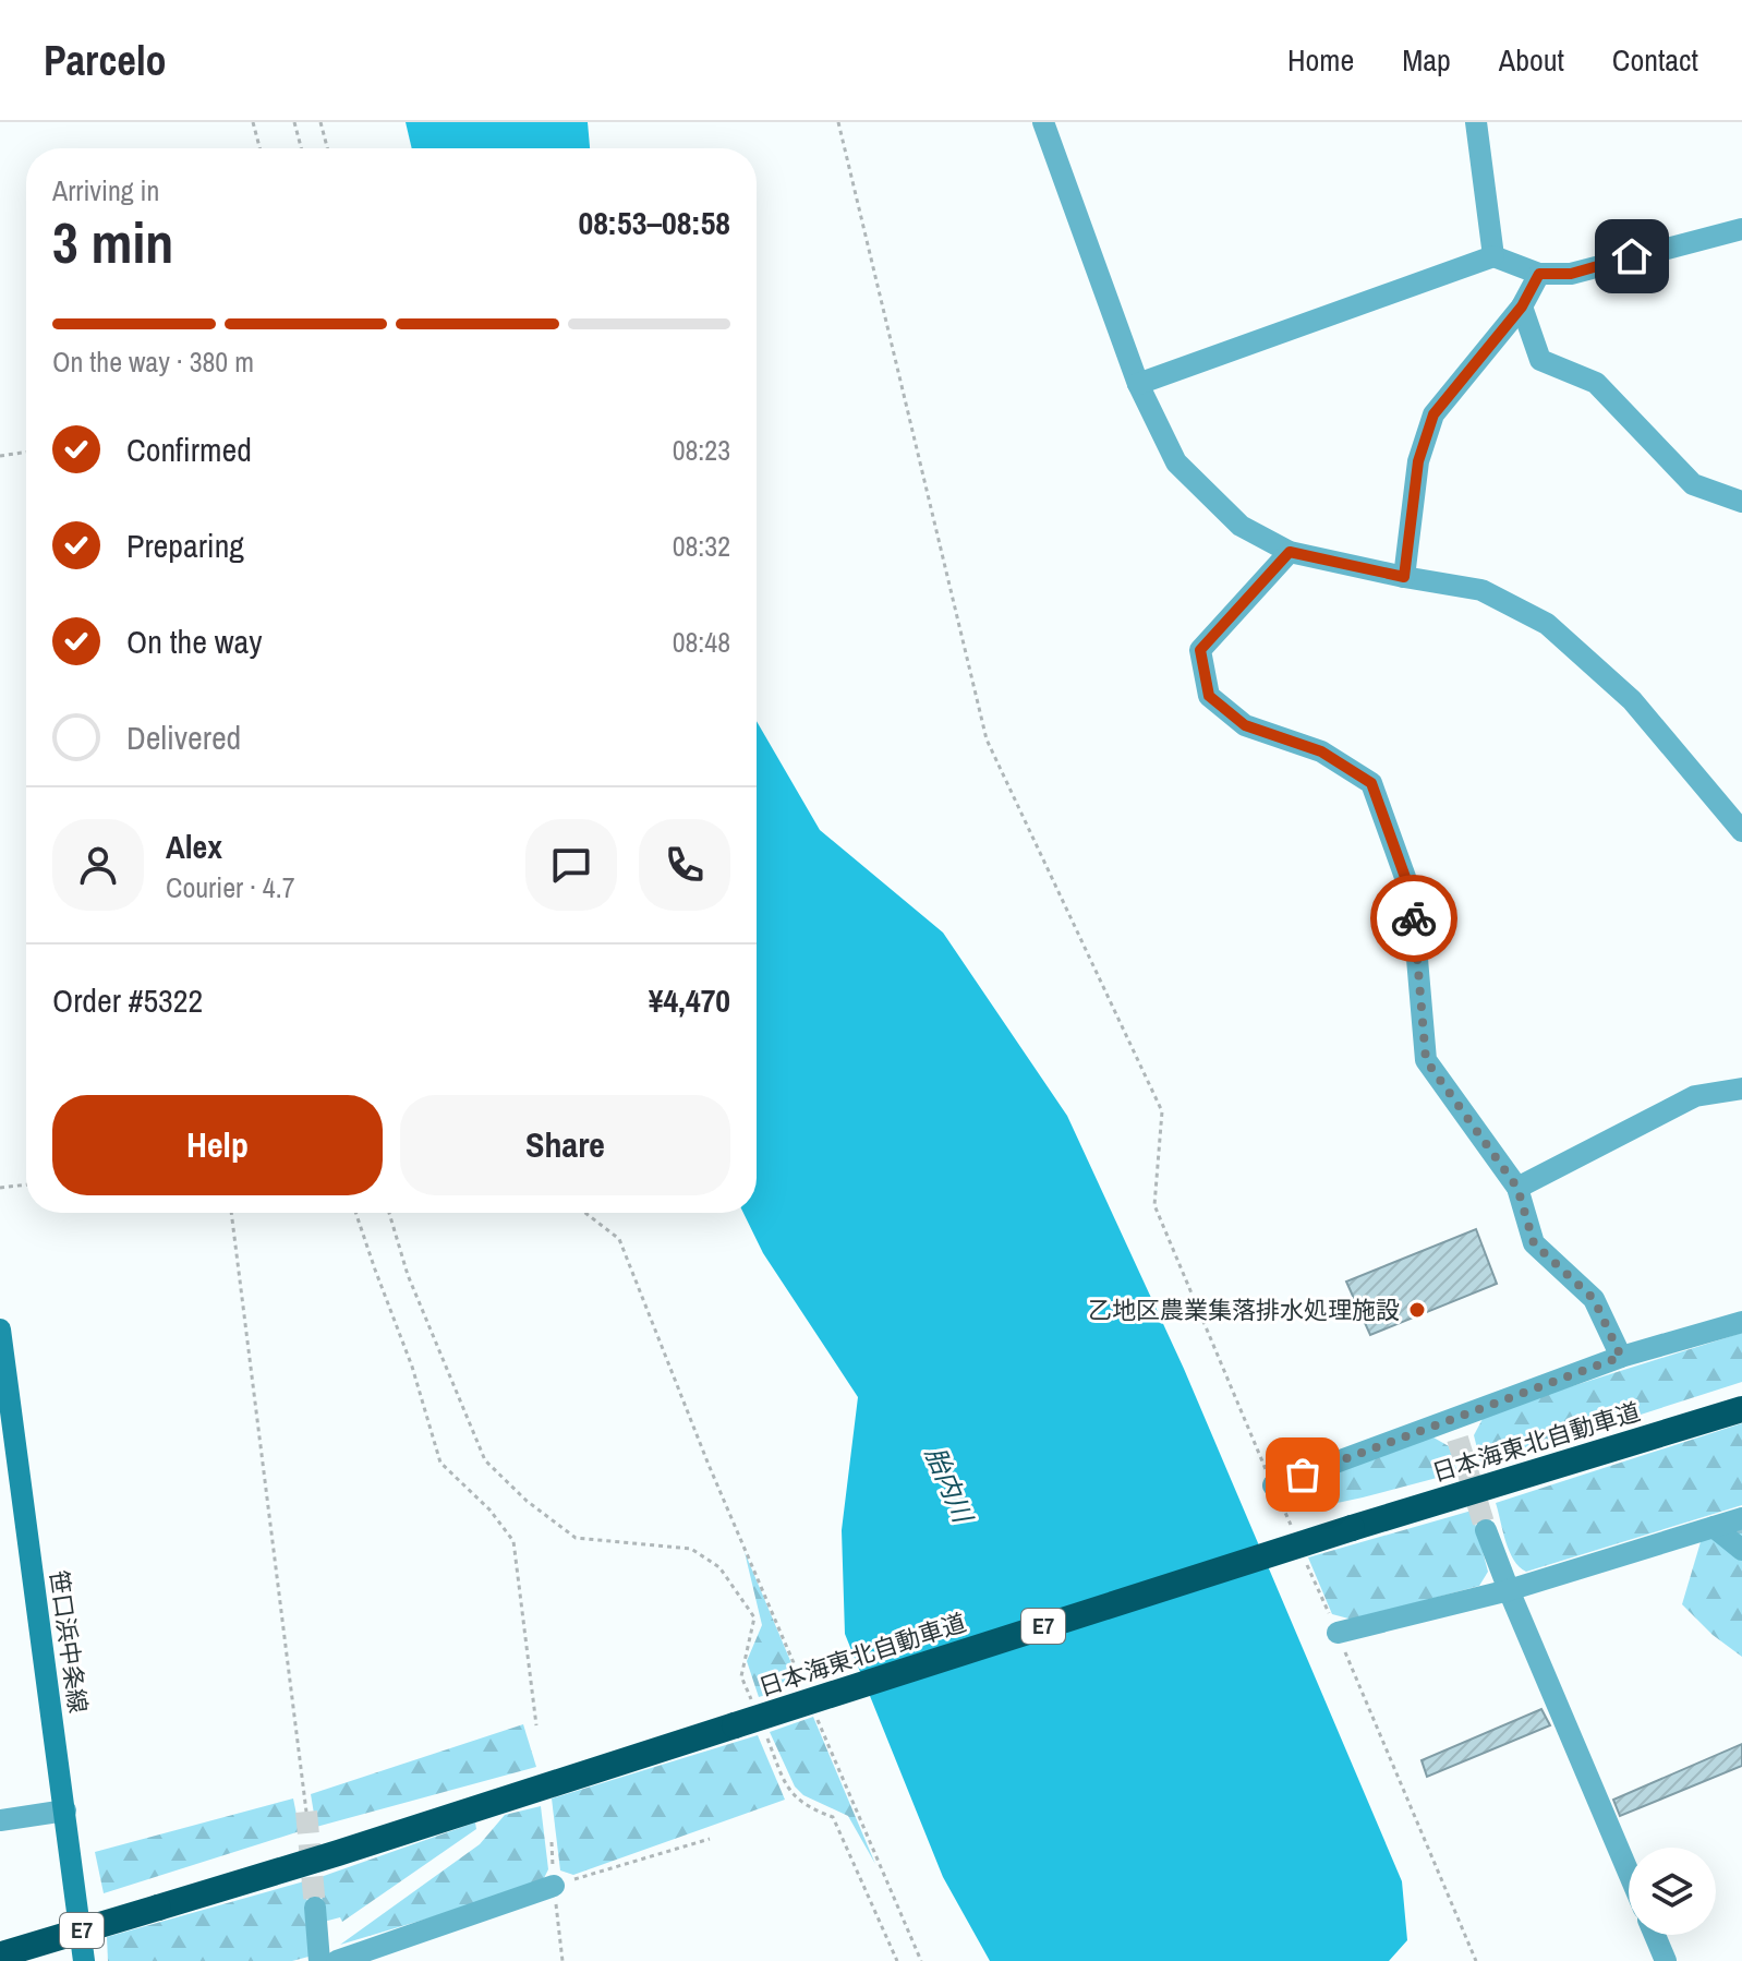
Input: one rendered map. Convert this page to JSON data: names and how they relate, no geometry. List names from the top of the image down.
{
  "streets": {
    "highway": ["日本海東北自動車道", "E7"],
    "main road": ["笹口浜中条線"]
  },
  "water": ["胎内川"],
  "places": ["乙地区農業集落排水処理施設"],
  "page": {
    "header": "Parcelo",
    "nav": [
      "Home",
      "Map",
      "About",
      "Contact"
    ],
    "heading": ["3 min", "Arriving in", "08:53–08:58"],
    "panel": [
      "Alex",
      "Courier · 4.7",
      "Order #5322",
      "¥4,470"
    ],
    "bar": "On the way · 380 m",
    "list": [
      ["Confirmed", "08:23"],
      ["Preparing", "08:32"],
      ["On the way", "08:48"],
      "Delivered"
    ],
    "buttons": ["Help", "Share"]
  }
}
